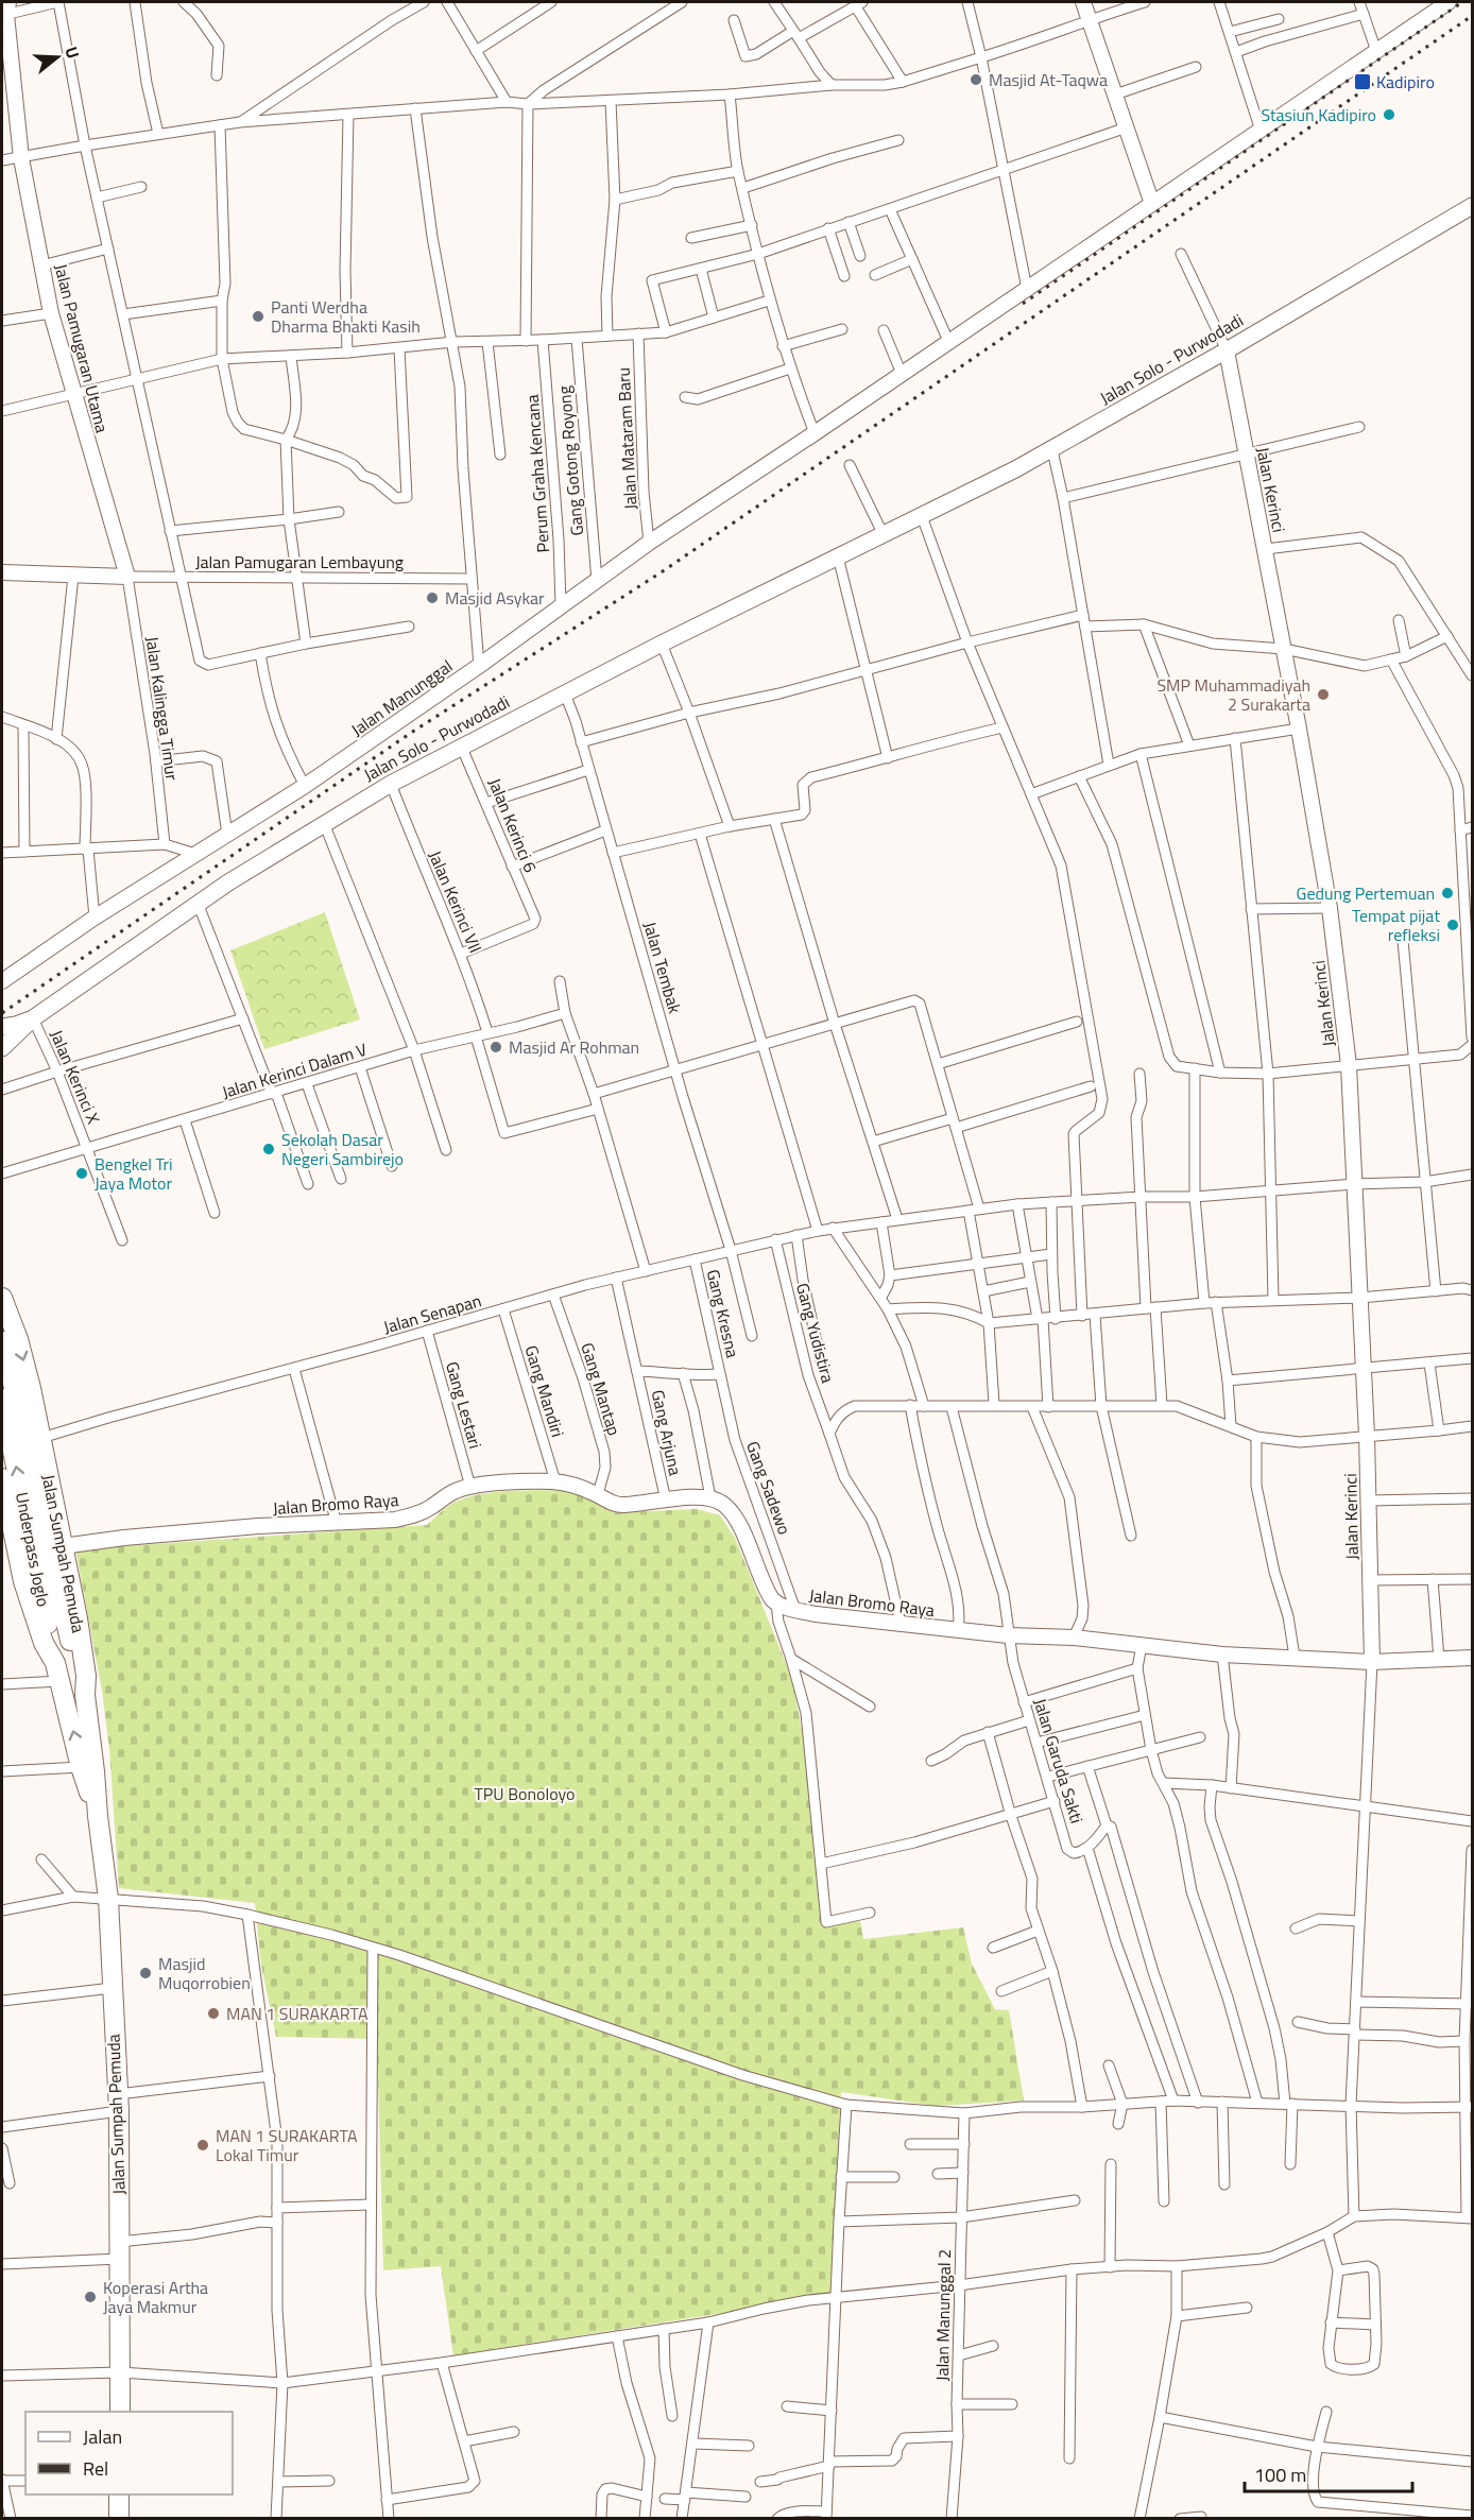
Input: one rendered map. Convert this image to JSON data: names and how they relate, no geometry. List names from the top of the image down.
{
  "streets": {
    "highway": ["Underpass Joglo", "Jalan Sumpah Pemuda"],
    "main road": ["Jalan Solo - Purwodadi"],
    "street": [
      "Jalan Pamugaran Utama",
      "Jalan Mataram Baru",
      "Gang Gotong Royong",
      "Perum Graha Kencana",
      "Jalan Kerinci",
      "Jalan Pamugaran Lembayung",
      "Jalan Manunggal",
      "Jalan Kalingga Timur",
      "Jalan Kerinci 6",
      "Jalan Kerinci VII",
      "Jalan Tembak",
      "Jalan Kerinci Dalam V",
      "Jalan Kerinci X",
      "Jalan Senapan",
      "Gang Kresna",
      "Gang Yudistira",
      "Gang Mantap",
      "Gang Mandiri",
      "Gang Lestari",
      "Gang Arjuna",
      "Gang Sadewo",
      "Jalan Bromo Raya",
      "Jalan Garuda Sakti",
      "Jalan Manunggal 2"
    ]
  },
  "crossings": [
    ["Jalan Pamugaran Utama", "Jalan Pamugaran Lembayung"],
    ["Jalan Pamugaran Utama", "Jalan Kalingga Timur"],
    ["Jalan Solo - Purwodadi", "Jalan Kerinci"],
    ["Jalan Solo - Purwodadi", "Jalan Kerinci 6"],
    ["Jalan Solo - Purwodadi", "Jalan Kerinci VII"],
    ["Jalan Solo - Purwodadi", "Jalan Tembak"],
    ["Jalan Solo - Purwodadi", "Jalan Kerinci X"],
    ["Jalan Mataram Baru", "Jalan Manunggal"],
    ["Gang Gotong Royong", "Jalan Manunggal"],
    ["Perum Graha Kencana", "Jalan Manunggal"],
    ["Jalan Kerinci", "Jalan Senapan"],
    ["Jalan Kerinci", "Jalan Bromo Raya"],
    ["Jalan Pamugaran Lembayung", "Jalan Kalingga Timur"],
    ["Jalan Kerinci 6", "Jalan Kerinci VII"],
    ["Jalan Kerinci VII", "Jalan Kerinci Dalam V"],
    ["Jalan Tembak", "Jalan Senapan"],
    ["Jalan Kerinci Dalam V", "Jalan Kerinci X"],
    ["Jalan Senapan", "Gang Kresna"],
    ["Jalan Senapan", "Gang Yudistira"],
    ["Jalan Senapan", "Gang Mantap"],
    ["Jalan Senapan", "Gang Mandiri"],
    ["Jalan Senapan", "Gang Lestari"],
    ["Jalan Senapan", "Gang Arjuna"],
    ["Jalan Senapan", "Jalan Sumpah Pemuda"],
    ["Gang Kresna", "Gang Sadewo"],
    ["Gang Yudistira", "Jalan Bromo Raya"],
    ["Gang Mantap", "Jalan Bromo Raya"],
    ["Gang Mandiri", "Jalan Bromo Raya"],
    ["Gang Lestari", "Jalan Bromo Raya"],
    ["Gang Arjuna", "Jalan Bromo Raya"],
    ["Gang Sadewo", "Jalan Bromo Raya"],
    ["Jalan Bromo Raya", "Jalan Sumpah Pemuda"],
    ["Jalan Bromo Raya", "Jalan Garuda Sakti"],
    ["Underpass Joglo", "Jalan Sumpah Pemuda"]
  ],
  "parks": ["TPU Bonoloyo"],
  "places": {
    "other": [
      "Masjid At-Taqwa",
      "Stasiun Kadipiro",
      "Panti Werdha Dharma Bhakti Kasih",
      "Masjid Asykar",
      "SMP Muhammadiyah 2 Surakarta",
      "Gedung Pertemuan",
      "Tempat pijat refleksi",
      "Masjid Ar Rohman",
      "Sekolah Dasar Negeri Sambirejo",
      "Bengkel Tri Jaya Motor",
      "Masjid Muqorrobien",
      "MAN 1 SURAKARTA",
      "MAN 1 SURAKARTA Lokal Timur",
      "Koperasi Artha Jaya Makmur"
    ],
    "transit": ["Kadipiro"]
  },
  "legend": ["Jalan", "Rel"],
  "scale_bar": "100 m",
  "north": "right"
}
